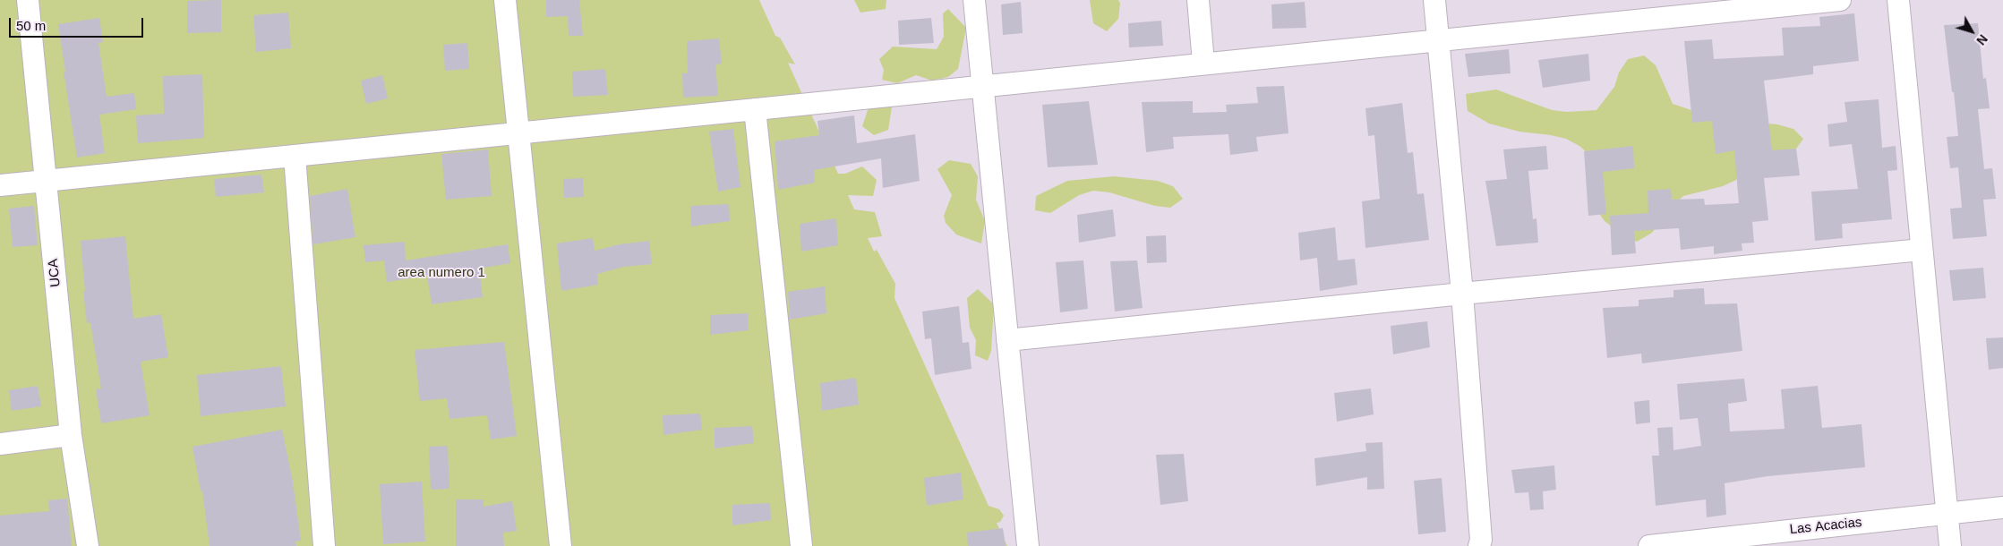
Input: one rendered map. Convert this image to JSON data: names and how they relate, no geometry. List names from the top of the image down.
{
  "streets": {
    "street": ["UCA", "Las Acacias"]
  },
  "parks": ["area numero 1"],
  "scale_bar": "50 m",
  "north": "bottom right"
}
